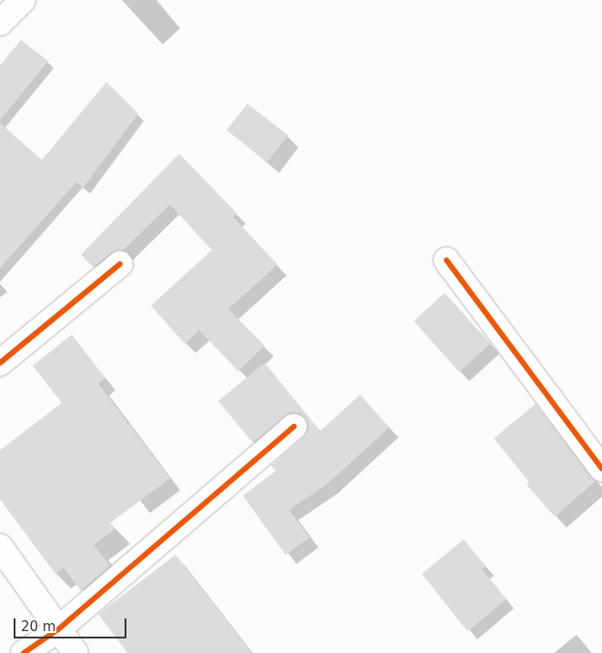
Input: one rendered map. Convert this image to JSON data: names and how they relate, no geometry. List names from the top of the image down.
{
  "scale_bar": "20 m"
}
